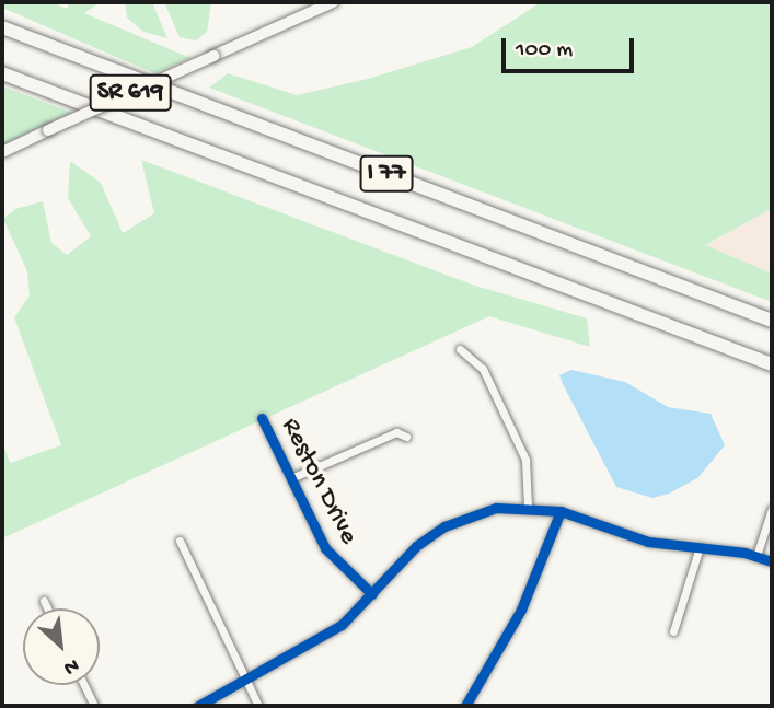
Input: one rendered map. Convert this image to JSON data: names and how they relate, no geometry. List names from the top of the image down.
{
  "streets": {
    "highway": ["I 77"],
    "main road": ["SR 619"],
    "street": ["Reston Drive"]
  },
  "scale_bar": "100 m",
  "north": "bottom right"
}
